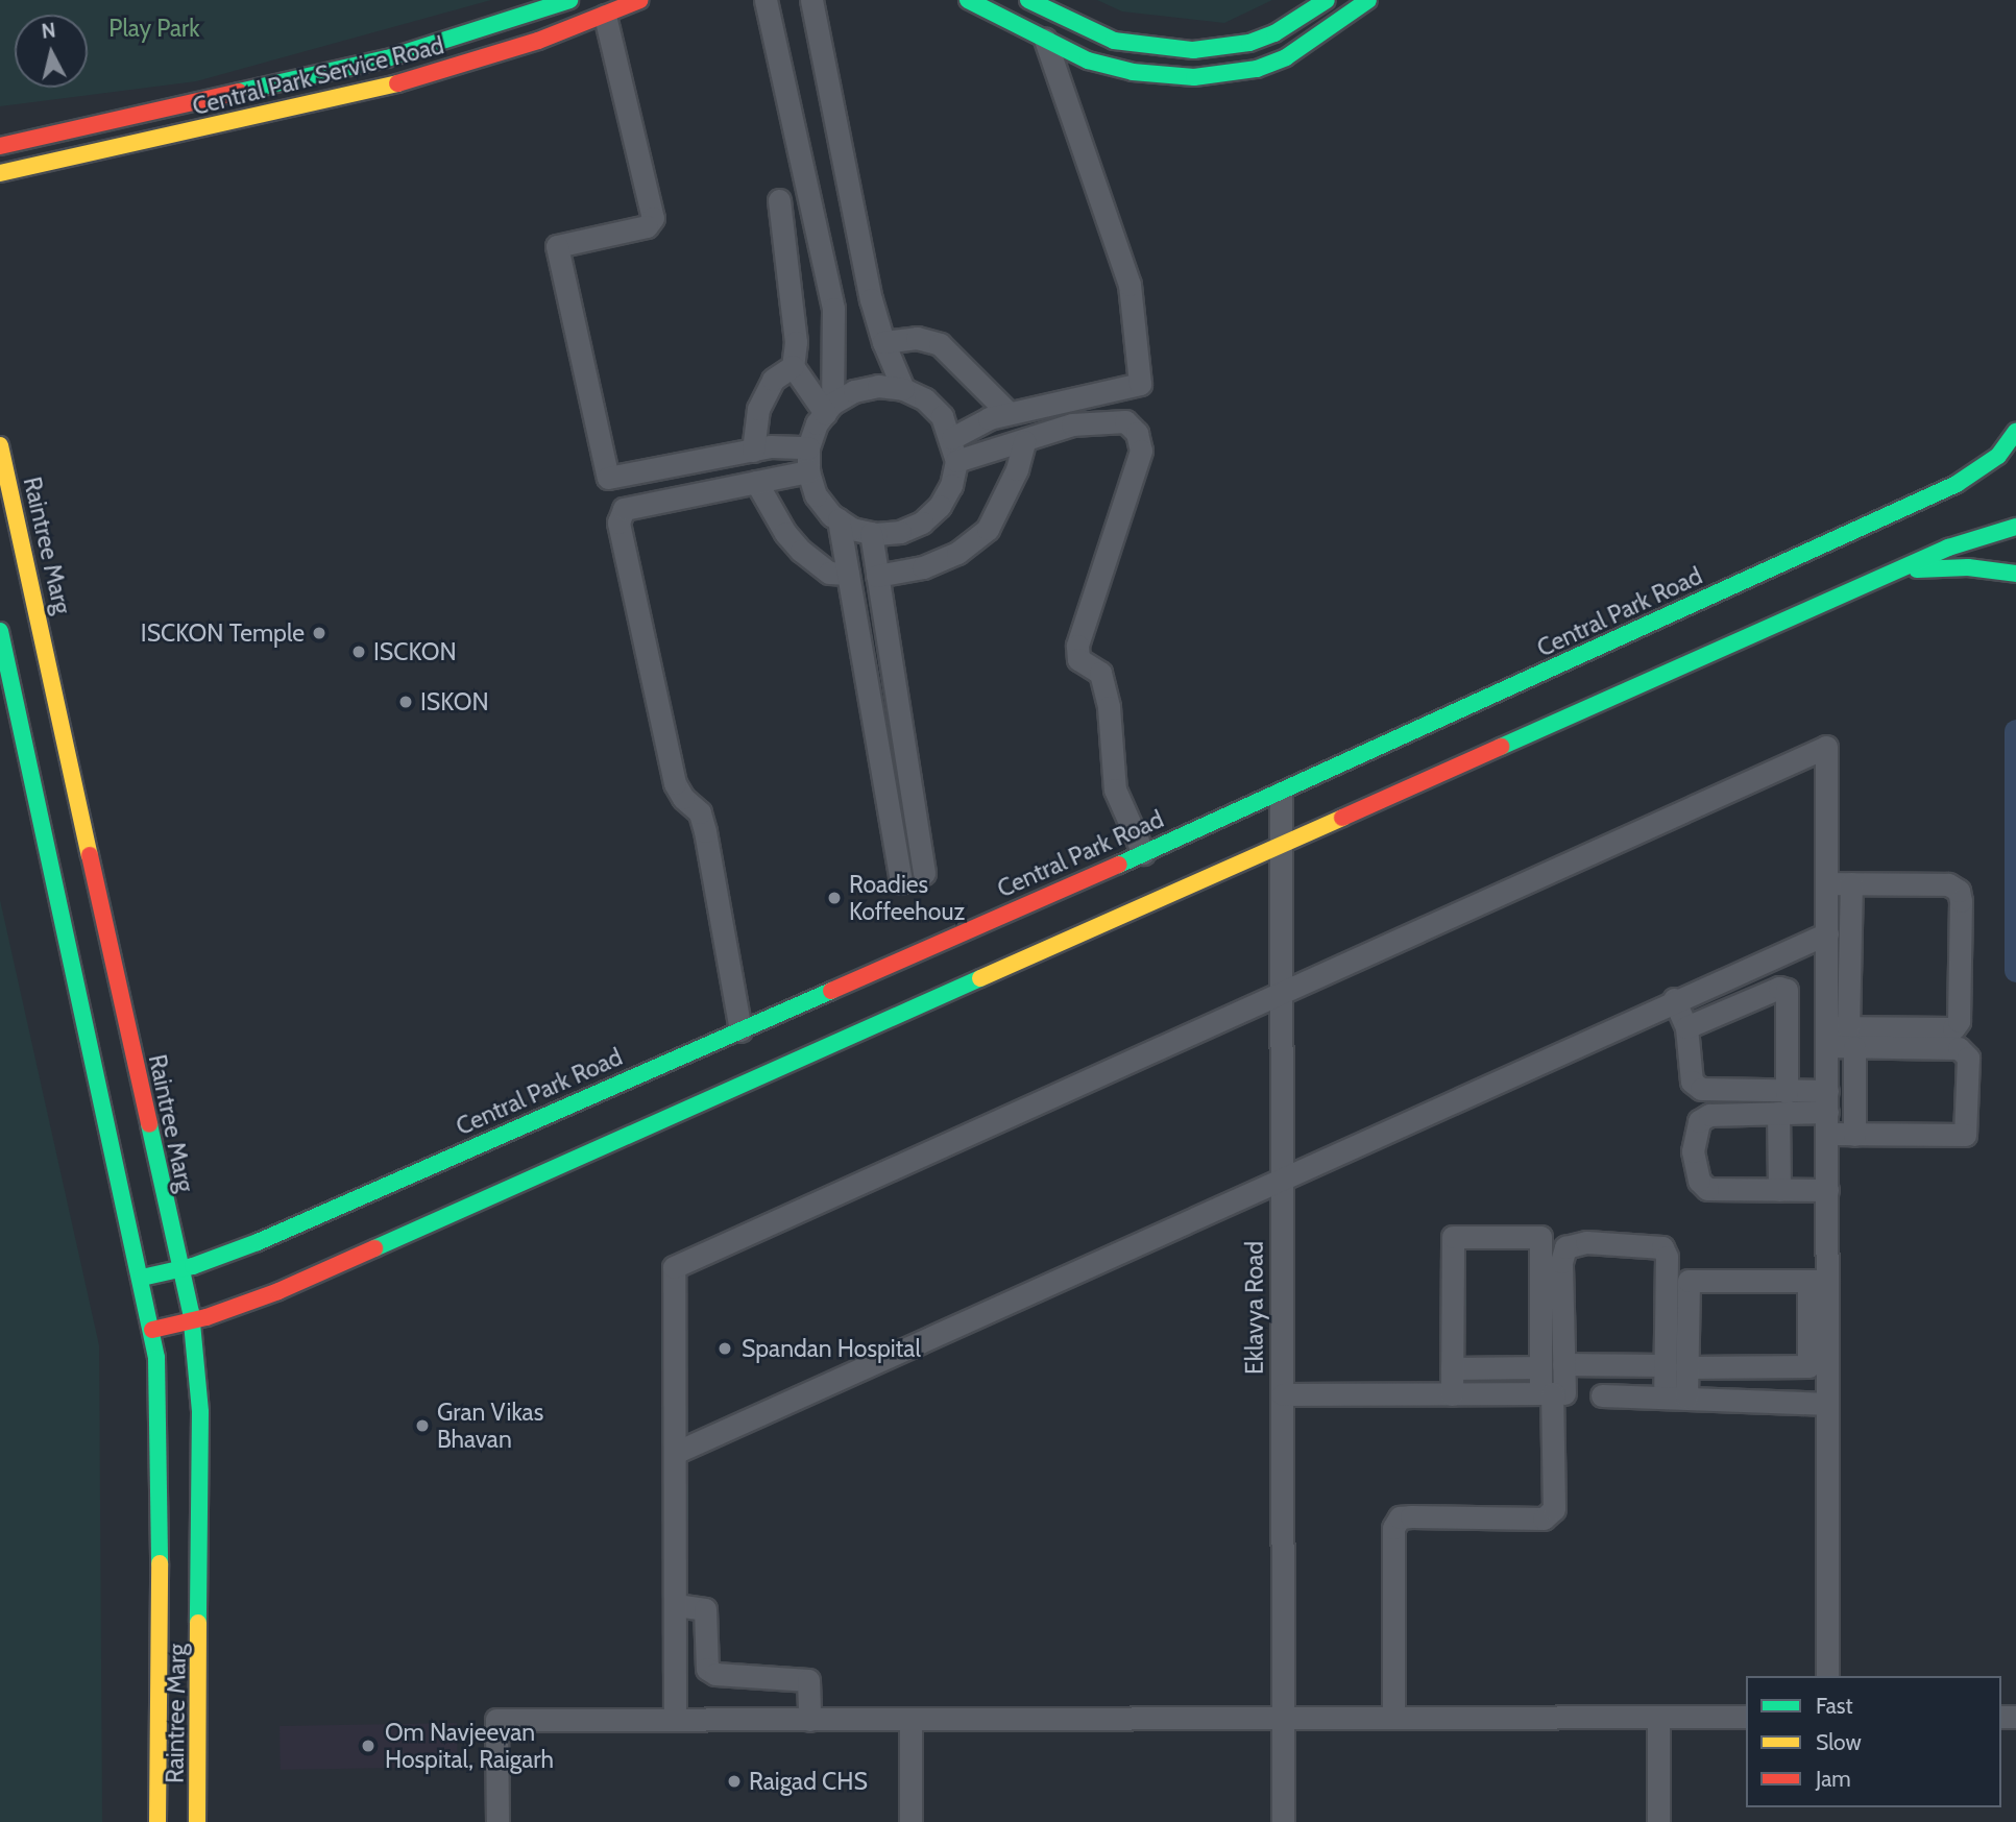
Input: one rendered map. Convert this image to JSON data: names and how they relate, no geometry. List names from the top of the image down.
{
  "streets": {
    "main road": ["Central Park Service Road", "Raintree Marg", "Central Park Road"],
    "street": ["Eklavya Road"]
  },
  "crossings": [
    ["Raintree Marg", "Central Park Road"],
    ["Central Park Road", "Eklavya Road"]
  ],
  "parks": ["Play Park"],
  "places": [
    "ISCKON Temple",
    "ISCKON",
    "ISKON",
    "Roadies Koffeehouz",
    "Spandan Hospital",
    "Gran Vikas Bhavan",
    "Om Navjeevan Hospital, Raigarh",
    "Raigad CHS"
  ],
  "legend": ["Fast", "Slow", "Jam"],
  "north": "top"
}
